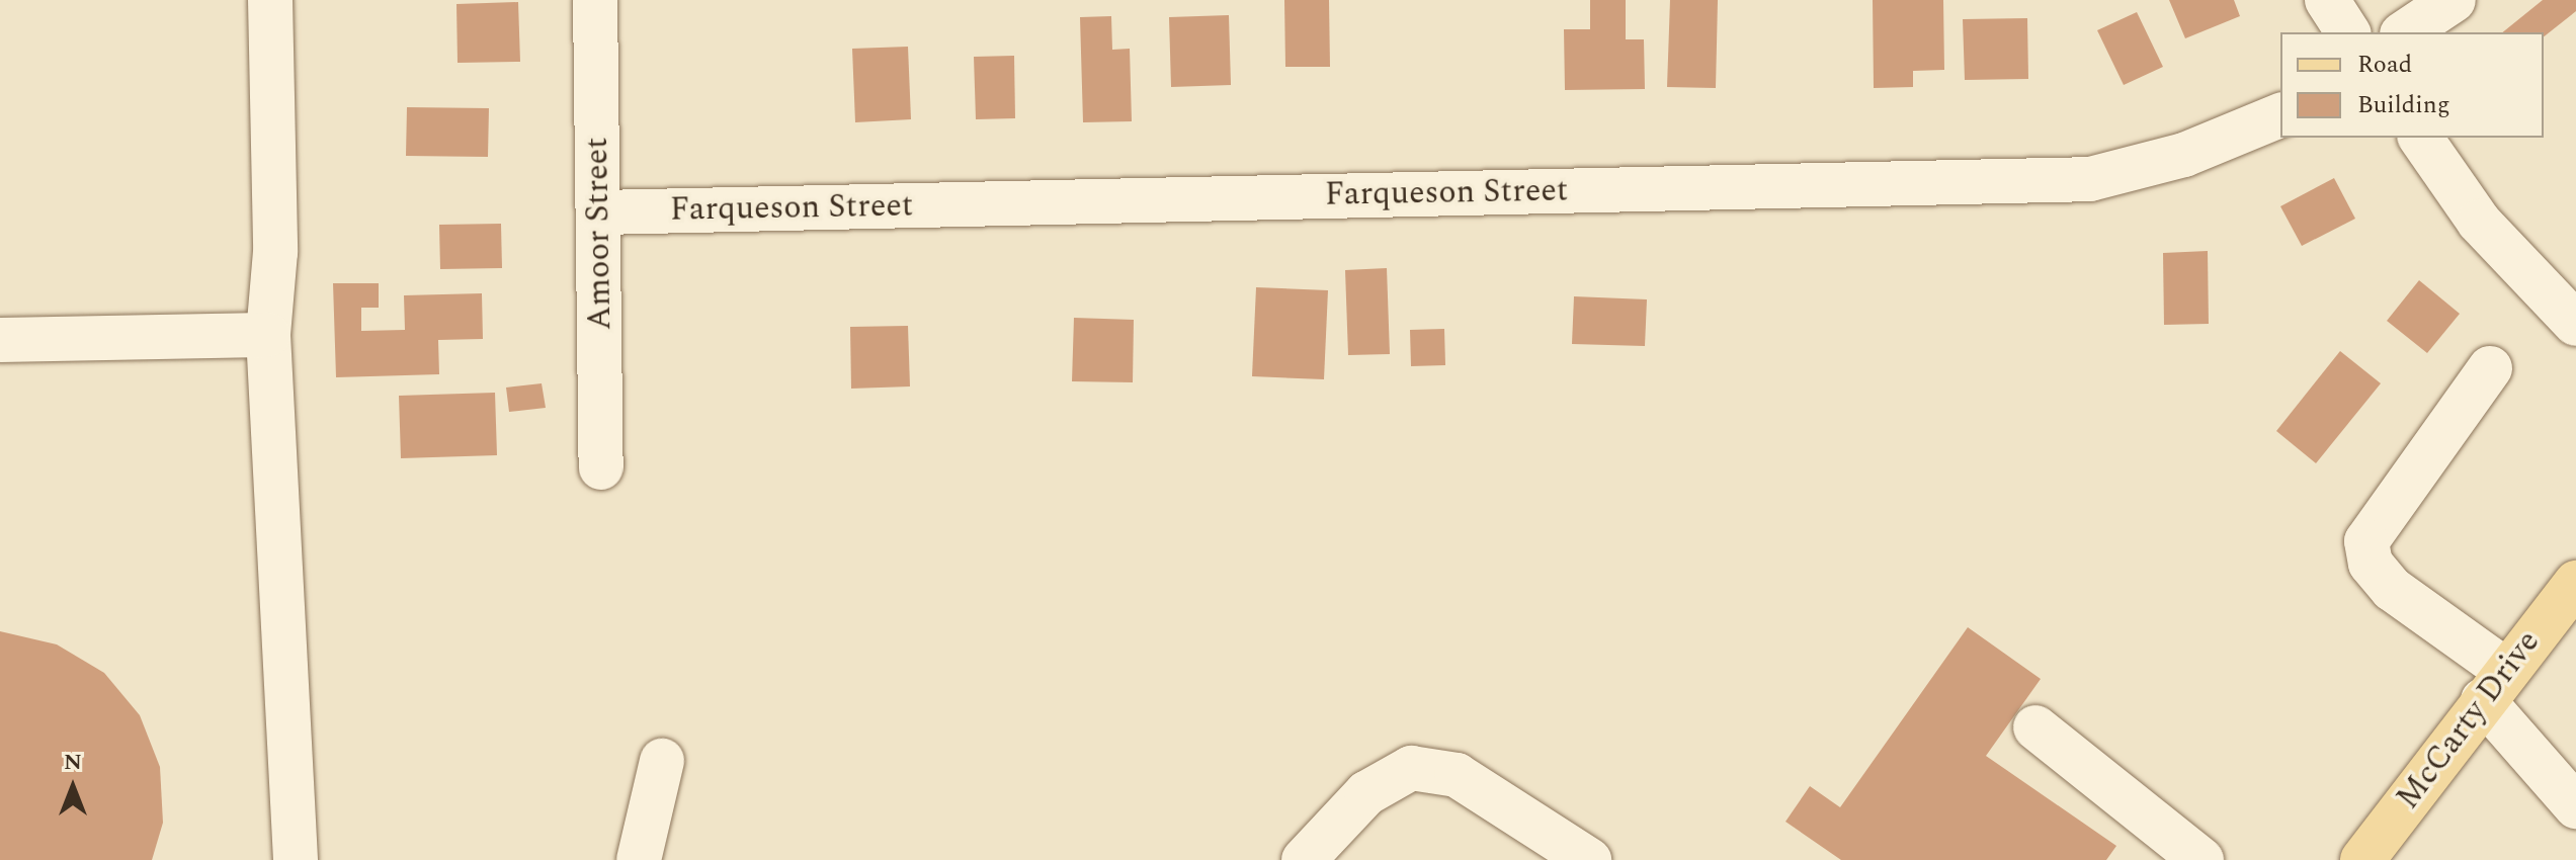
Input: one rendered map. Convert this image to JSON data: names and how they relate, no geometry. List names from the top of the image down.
{
  "streets": {
    "main road": ["McCarty Drive"],
    "street": ["Farqueson Street", "Amoor Street"]
  },
  "crossings": [
    ["Farqueson Street", "Amoor Street"]
  ],
  "legend": ["Road", "Building"],
  "north": "top"
}
